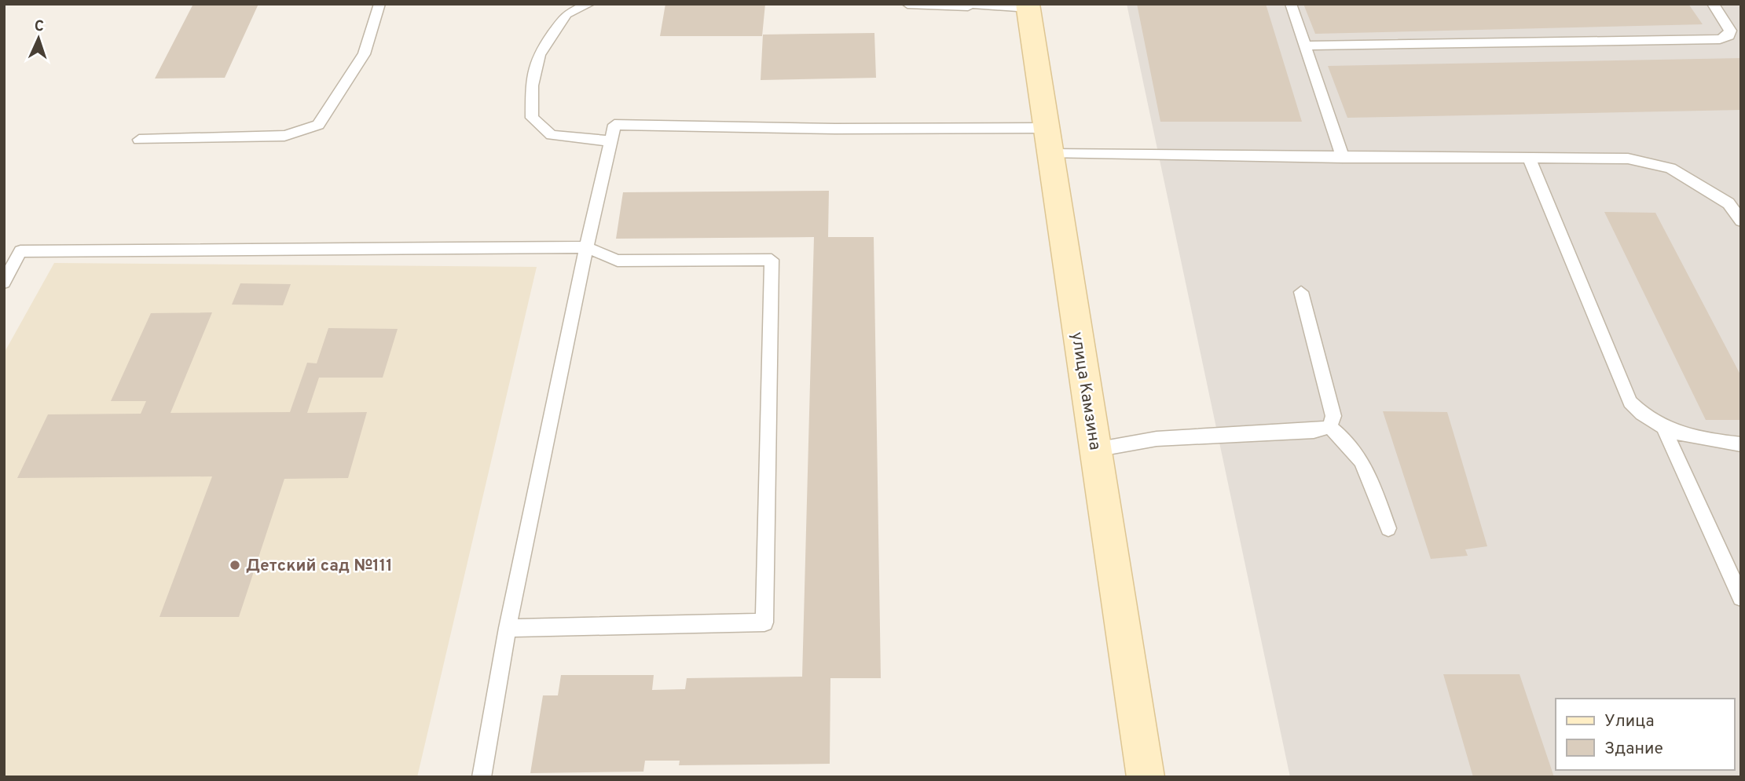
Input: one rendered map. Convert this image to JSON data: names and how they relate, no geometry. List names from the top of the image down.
{
  "streets": {
    "main road": ["улица Камзина"]
  },
  "places": ["Детский сад №111"],
  "legend": ["Улица", "Здание"],
  "north": "top"
}
